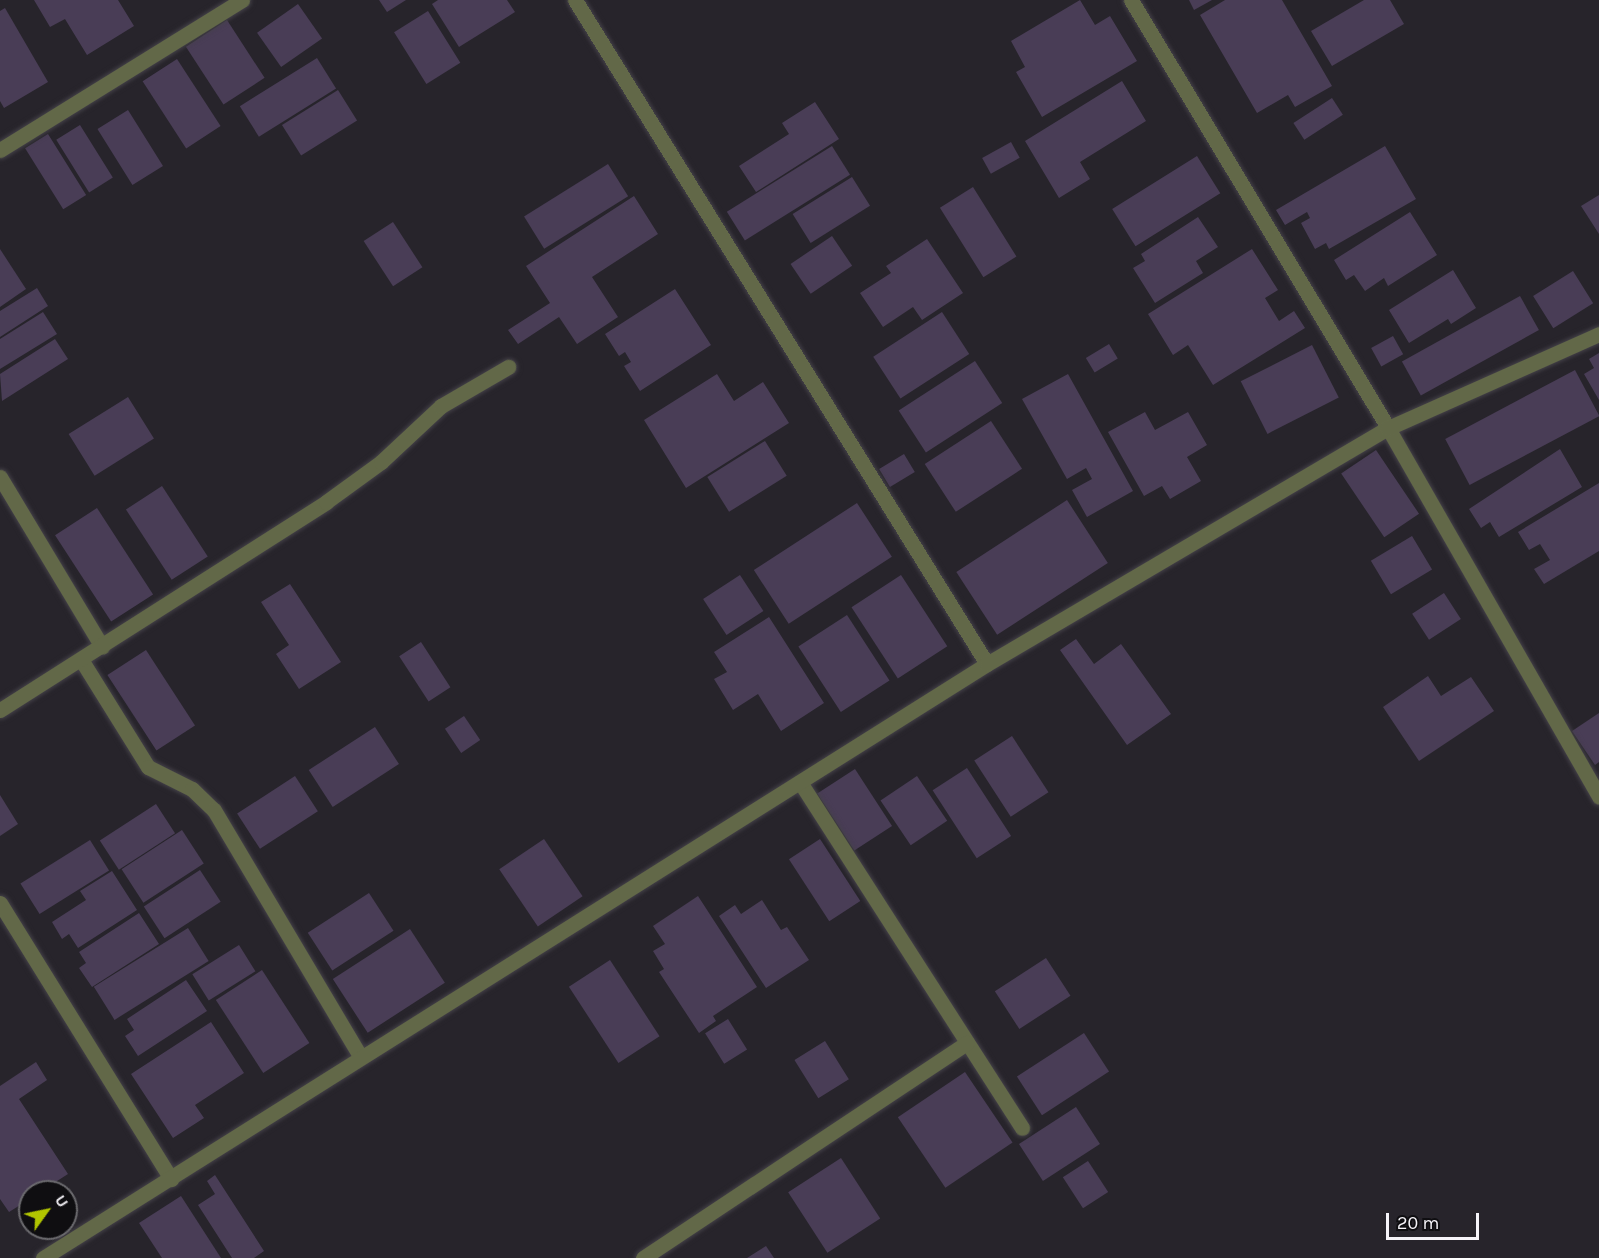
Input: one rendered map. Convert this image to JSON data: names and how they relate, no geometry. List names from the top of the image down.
{
  "scale_bar": "20 m",
  "north": "top right"
}
